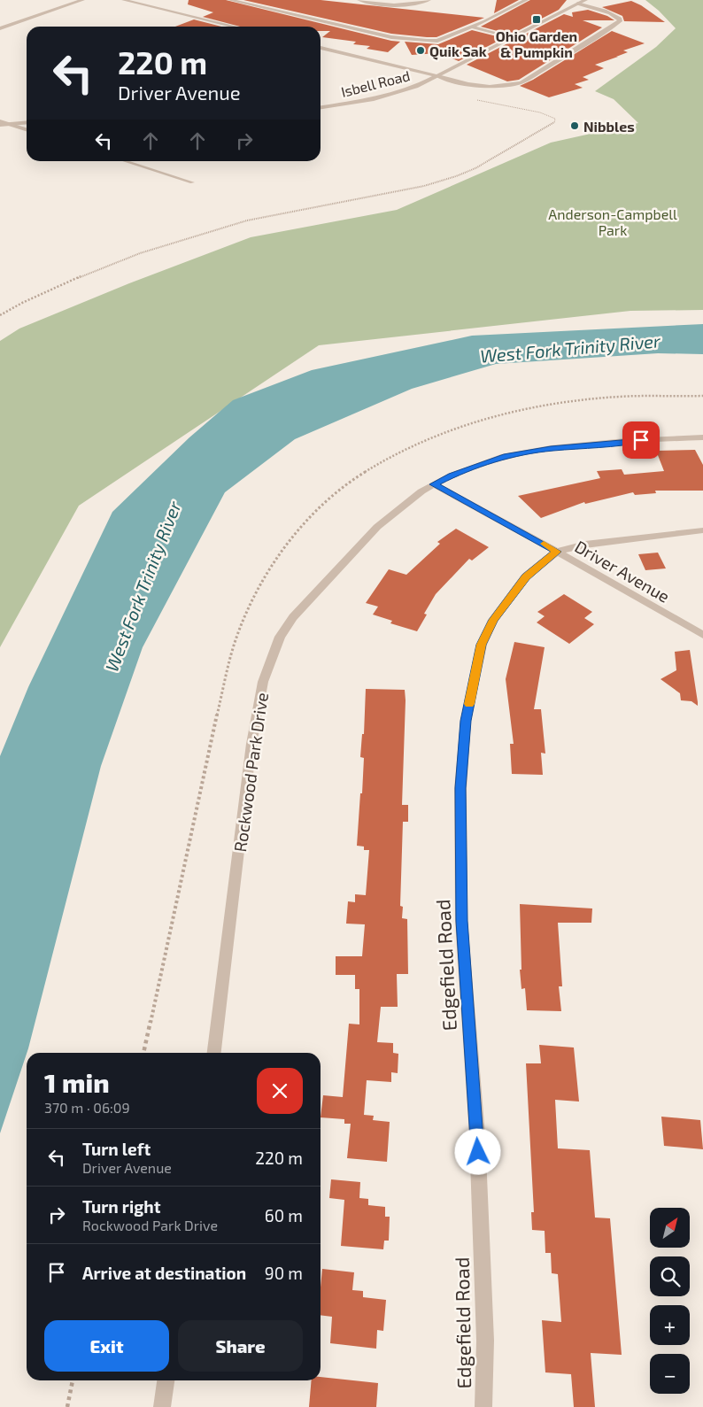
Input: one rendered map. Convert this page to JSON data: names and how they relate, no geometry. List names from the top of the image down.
{
  "streets": {
    "street": [
      "Isbell Road",
      "Driver Avenue",
      "Rockwood Park Drive",
      "Edgefield Road"
    ]
  },
  "crossings": [
    ["Driver Avenue", "Rockwood Park Drive"],
    ["Driver Avenue", "Edgefield Road"]
  ],
  "water": ["West Fork Trinity River"],
  "parks": ["Anderson-Campbell Park"],
  "places": {
    "transit": ["Ohio Garden & Pumpkin"],
    "other": ["Quik Sak", "Nibbles"]
  },
  "north": "top right",
  "page": {
    "turn": ["220 m", "Driver Avenue"],
    "heading": ["1 min", "370 m · 06:09"],
    "list": [
      {
        "name": "Turn left",
        "note": "Driver Avenue",
        "value": "220 m"
      },
      {
        "name": "Turn right",
        "note": "Rockwood Park Drive",
        "value": "60 m"
      },
      {
        "name": "Arrive at destination",
        "value": "90 m"
      }
    ],
    "map_buttons": ["+", "−"],
    "buttons": ["Exit", "Share"]
  }
}
